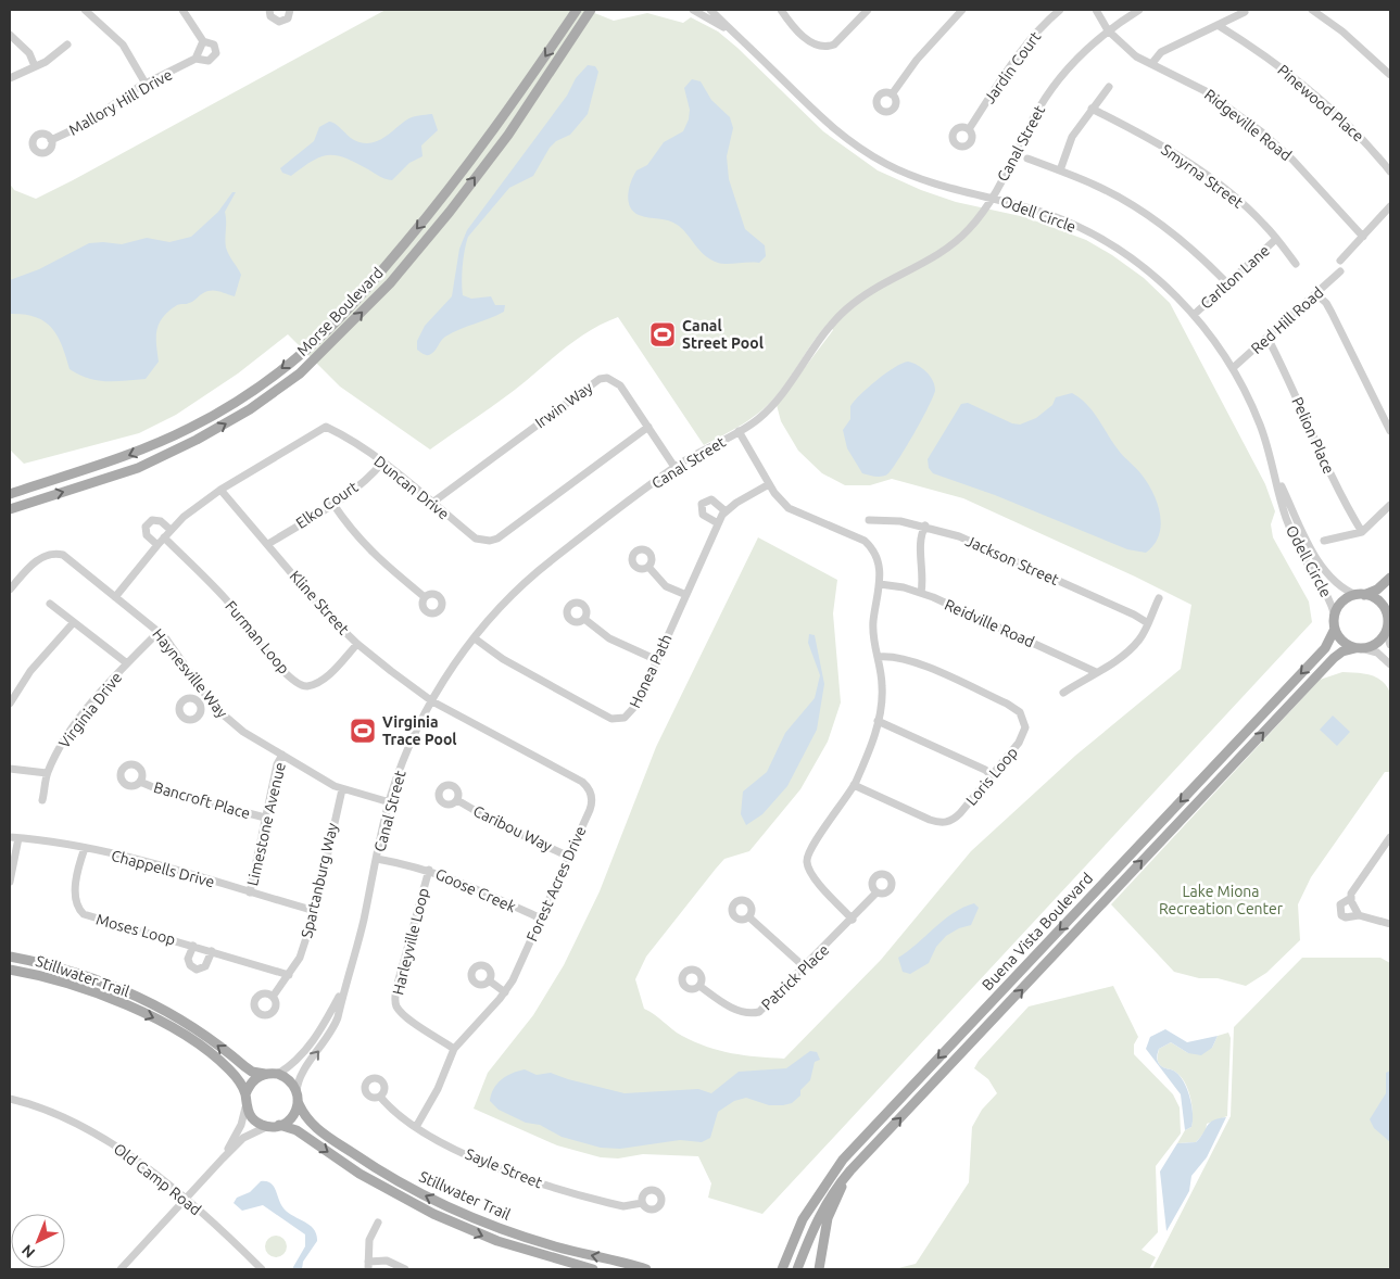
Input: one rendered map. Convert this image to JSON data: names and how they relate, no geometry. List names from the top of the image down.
{
  "streets": {
    "main road": ["Morse Boulevard", "Buena Vista Boulevard", "Stillwater Trail"],
    "street": [
      "Jardin Court",
      "Mallory Hill Drive",
      "Pinewood Place",
      "Ridgeville Road",
      "Canal Street",
      "Smyrna Street",
      "Odell Circle",
      "Carlton Lane",
      "Red Hill Road",
      "Irwin Way",
      "Pelion Place",
      "Duncan Drive",
      "Elko Court",
      "Jackson Street",
      "Kline Street",
      "Reidville Road",
      "Furman Loop",
      "Honea Path",
      "Haynesville Way",
      "Virginia Drive",
      "Loris Loop",
      "Bancroft Place",
      "Limestone Avenue",
      "Caribou Way",
      "Chappells Drive",
      "Spartanburg Way",
      "Forest Acres Drive",
      "Goose Creek",
      "Moses Loop",
      "Harleyville Loop",
      "Patrick Place",
      "Sayle Street",
      "Old Camp Road"
    ]
  },
  "crossings": [
    ["Ridgeville Road", "Canal Street"],
    ["Canal Street", "Odell Circle"],
    ["Canal Street", "Irwin Way"],
    ["Canal Street", "Kline Street"],
    ["Canal Street", "Honea Path"],
    ["Canal Street", "Haynesville Way"],
    ["Canal Street", "Forest Acres Drive"],
    ["Canal Street", "Goose Creek"],
    ["Canal Street", "Stillwater Trail"],
    ["Smyrna Street", "Carlton Lane"],
    ["Odell Circle", "Carlton Lane"],
    ["Odell Circle", "Red Hill Road"],
    ["Odell Circle", "Buena Vista Boulevard"],
    ["Red Hill Road", "Pelion Place"],
    ["Irwin Way", "Duncan Drive"],
    ["Duncan Drive", "Elko Court"],
    ["Duncan Drive", "Kline Street"],
    ["Duncan Drive", "Furman Loop"],
    ["Duncan Drive", "Haynesville Way"],
    ["Elko Court", "Kline Street"],
    ["Kline Street", "Furman Loop"],
    ["Kline Street", "Forest Acres Drive"],
    ["Haynesville Way", "Virginia Drive"],
    ["Haynesville Way", "Limestone Avenue"],
    ["Haynesville Way", "Spartanburg Way"],
    ["Bancroft Place", "Limestone Avenue"],
    ["Limestone Avenue", "Chappells Drive"],
    ["Caribou Way", "Forest Acres Drive"],
    ["Chappells Drive", "Spartanburg Way"],
    ["Chappells Drive", "Moses Loop"],
    ["Spartanburg Way", "Moses Loop"],
    ["Forest Acres Drive", "Goose Creek"],
    ["Forest Acres Drive", "Harleyville Loop"],
    ["Forest Acres Drive", "Sayle Street"],
    ["Goose Creek", "Harleyville Loop"]
  ],
  "parks": ["Lake Miona Recreation Center"],
  "places": {
    "sports": ["Canal Street Pool", "Virginia Trace Pool"]
  },
  "north": "bottom left"
}
